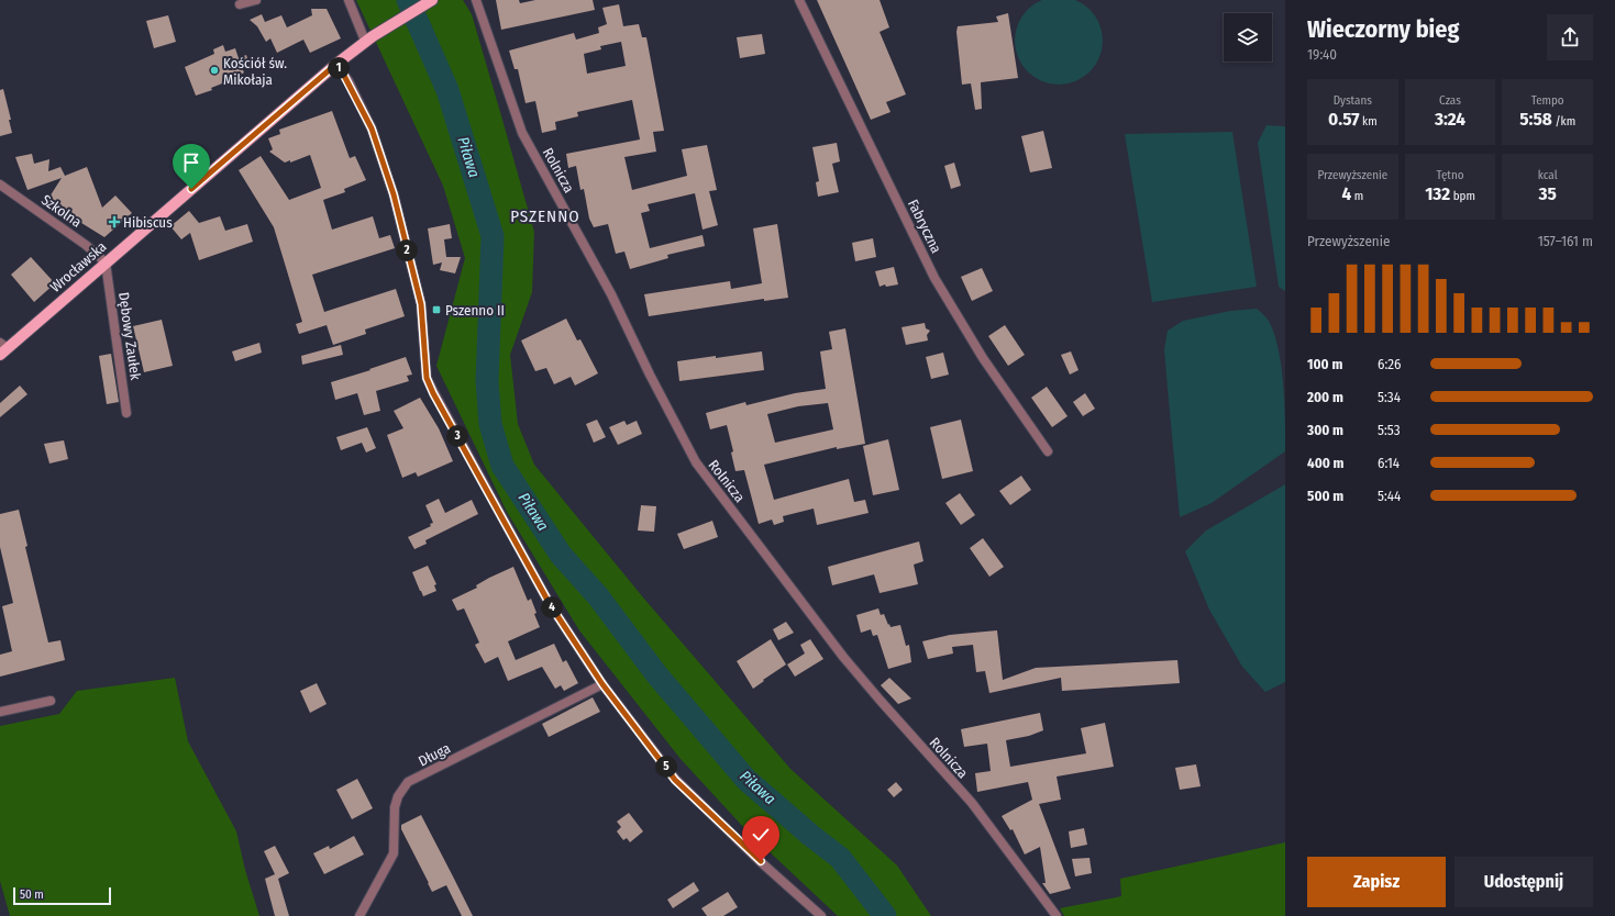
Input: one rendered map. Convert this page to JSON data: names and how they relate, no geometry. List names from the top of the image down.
{
  "streets": {
    "main road": ["Wrocławska"],
    "street": [
      "Rolnicza",
      "Szkolna",
      "Fabryczna",
      "Dębowy Zaułek",
      "Długa"
    ]
  },
  "crossings": [
    ["Szkolna", "Wrocławska"],
    ["Szkolna", "Dębowy Zaułek"],
    ["Wrocławska", "Dębowy Zaułek"]
  ],
  "districts": ["PSZENNO"],
  "water": ["Piława"],
  "places": {
    "other": ["Kościół św. Mikołaja"],
    "health": ["Hibiscus"],
    "transit": ["Pszenno II"]
  },
  "scale_bar": "50 m",
  "page": {
    "heading": ["Wieczorny bieg", "19:40"],
    "pins": [
      "1",
      "2",
      "3",
      "4",
      "5"
    ],
    "stats": [
      ["Dystans", "0.57 km"],
      ["Czas", "3:24"],
      ["Tempo", "5:58 /km"],
      ["Przewyższenie", "4 m"],
      ["Tętno", "132 bpm"],
      ["kcal", "35"]
    ],
    "chart": ["Przewyższenie", "157–161 m"],
    "list": [
      {
        "name": "100 m",
        "note": "6:26"
      },
      {
        "name": "200 m",
        "note": "5:34"
      },
      {
        "name": "300 m",
        "note": "5:53"
      },
      {
        "name": "400 m",
        "note": "6:14"
      },
      {
        "name": "500 m",
        "note": "5:44"
      }
    ],
    "buttons": ["Zapisz", "Udostępnij"],
    "scale": "50 m"
  }
}
